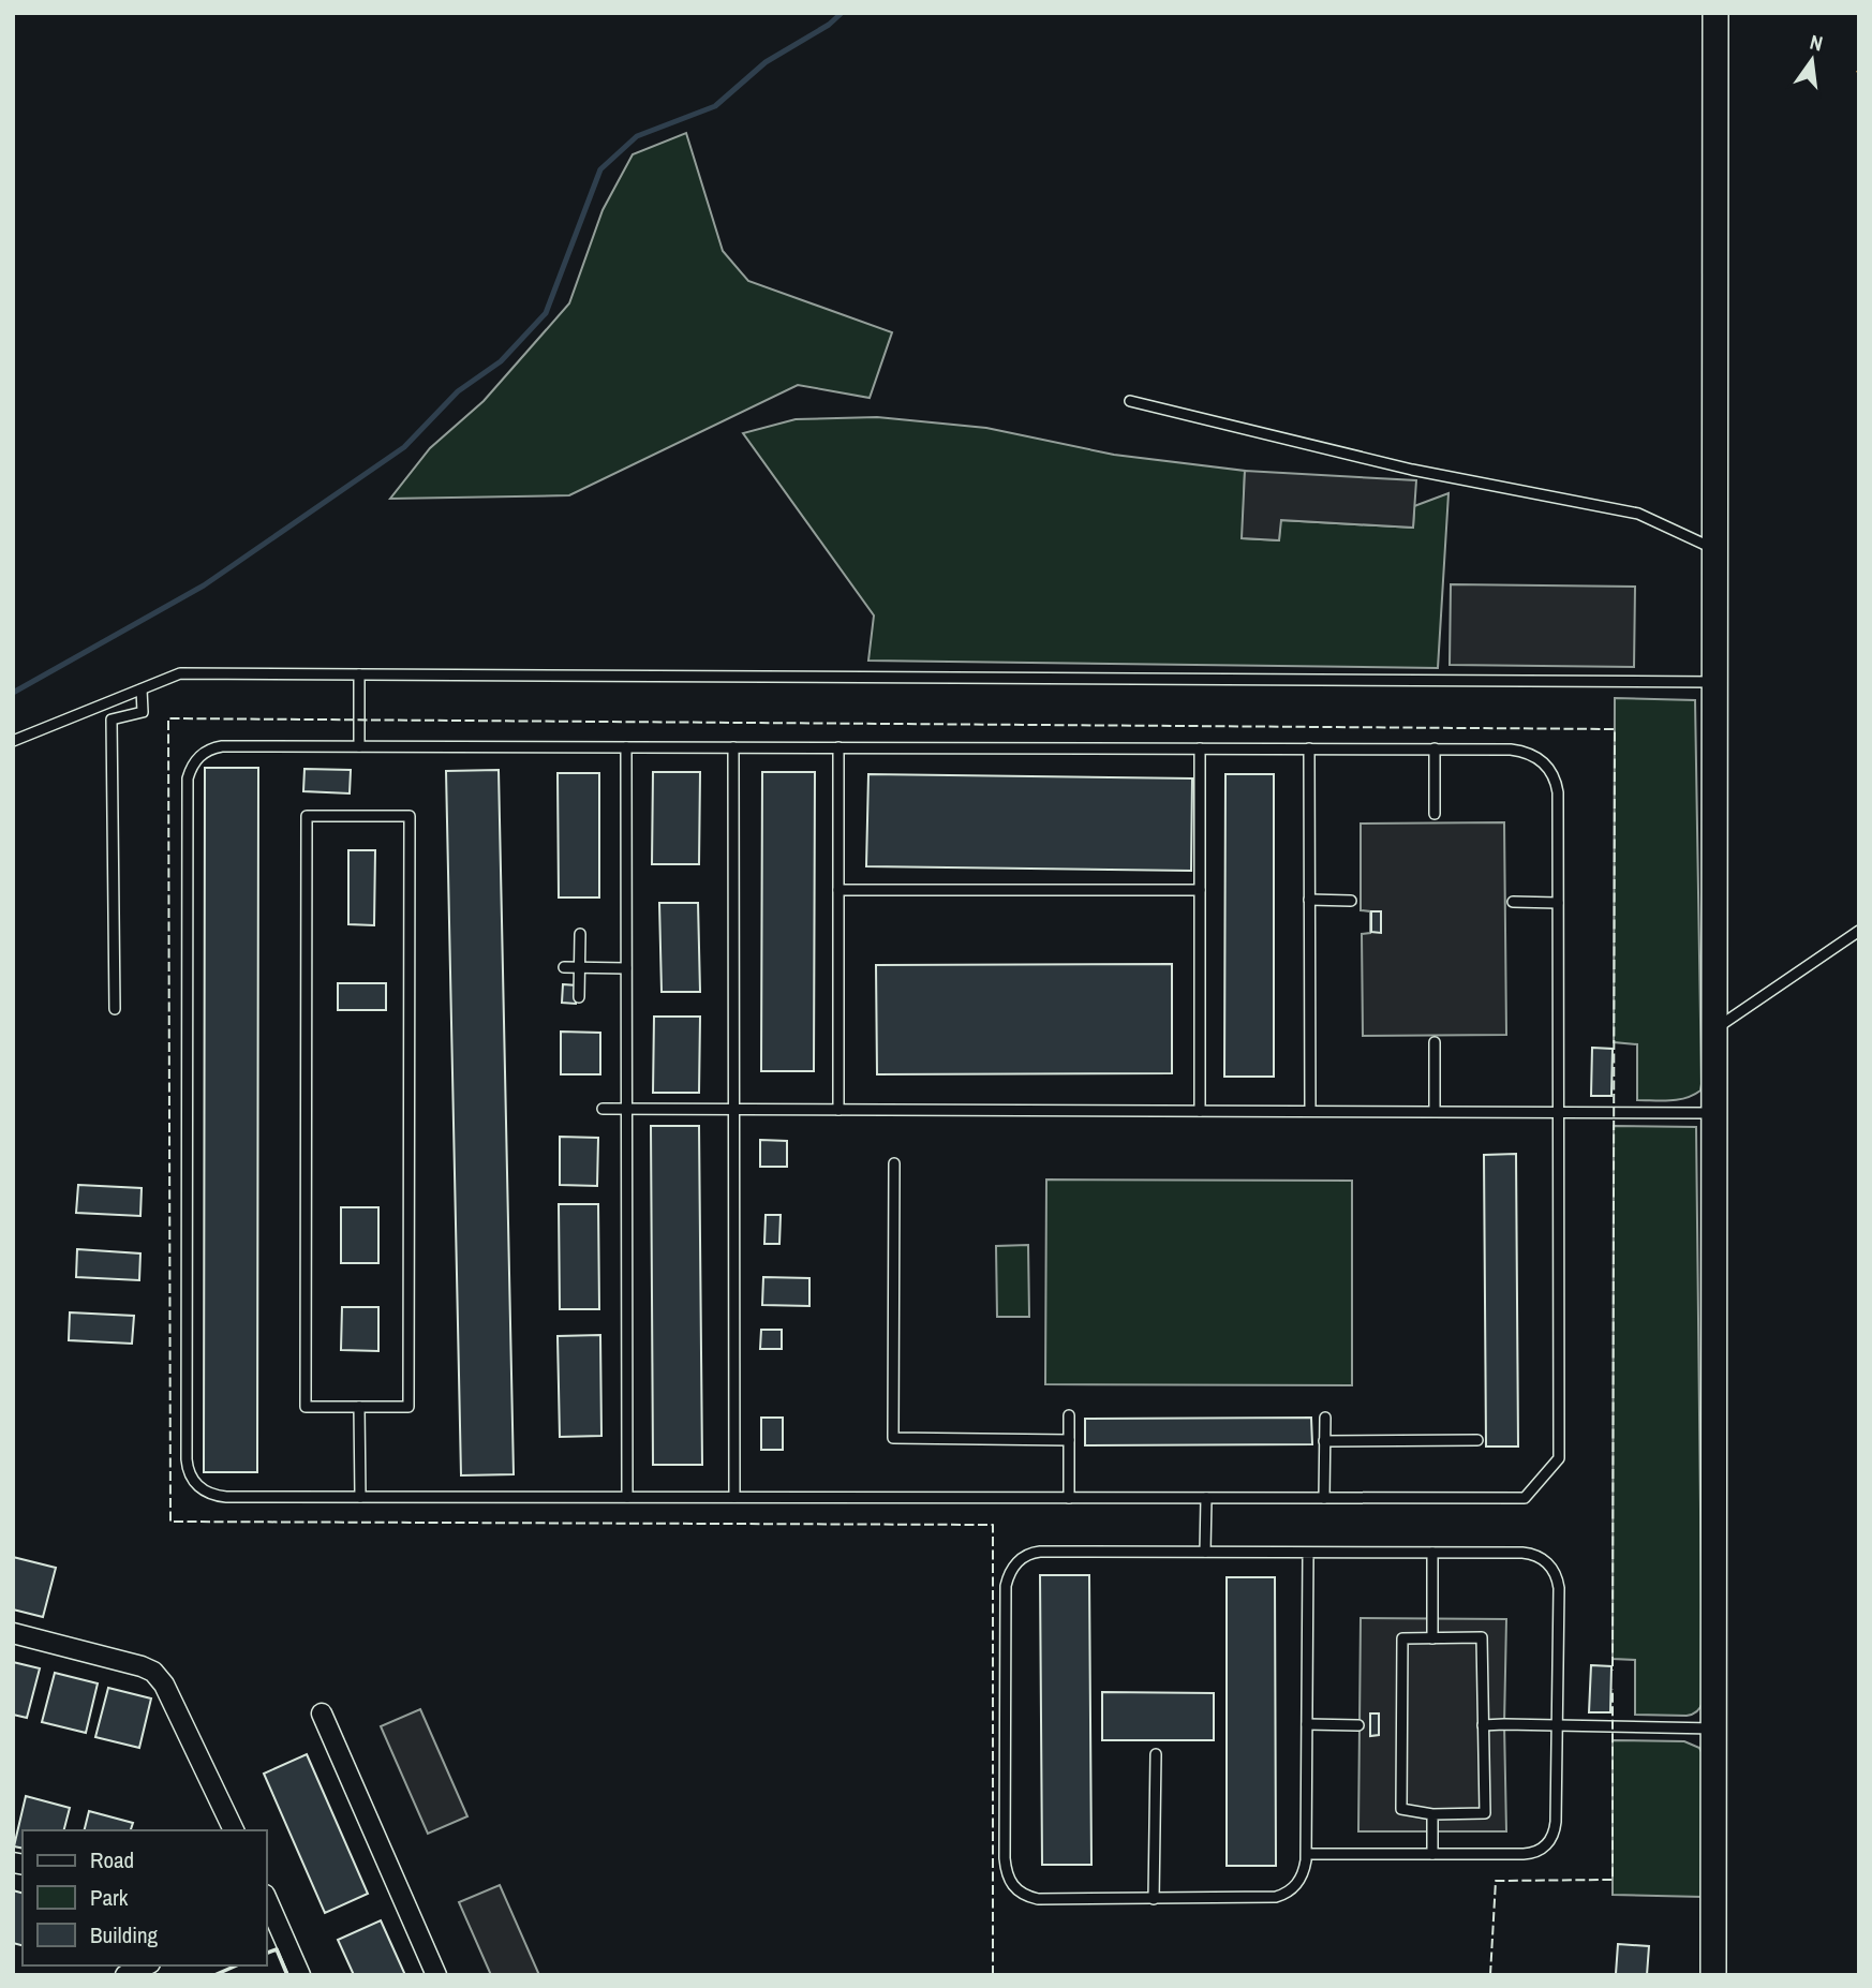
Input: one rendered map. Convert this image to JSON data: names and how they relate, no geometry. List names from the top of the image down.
{
  "legend": ["Road", "Park", "Building"],
  "north": "top"
}
